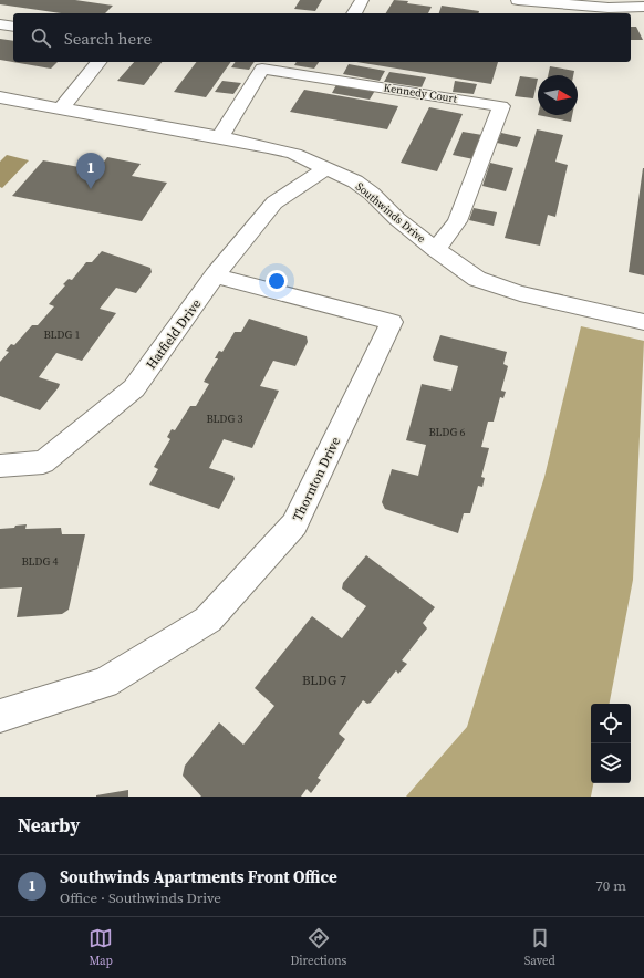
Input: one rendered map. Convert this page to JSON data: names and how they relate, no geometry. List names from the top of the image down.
{
  "streets": {
    "street": [
      "Kennedy Court",
      "Southwinds Drive",
      "Hatfield Drive",
      "Thornton Drive"
    ]
  },
  "crossings": [
    ["Kennedy Court", "Southwinds Drive"],
    ["Southwinds Drive", "Hatfield Drive"],
    ["Hatfield Drive", "Thornton Drive"]
  ],
  "house_numbers": [
    "BLDG 1",
    "BLDG 3",
    "BLDG 6",
    "BLDG 4",
    "BLDG 7"
  ],
  "north": "right",
  "page": {
    "search": "Search here",
    "pins": "1",
    "heading": "Nearby",
    "list": [
      {
        "mark": "1",
        "name": "Southwinds Apartments Front Office",
        "note": "Office · Southwinds Drive",
        "value": "70 m"
      }
    ],
    "nav": ["Map", "Directions", "Saved"]
  }
}
